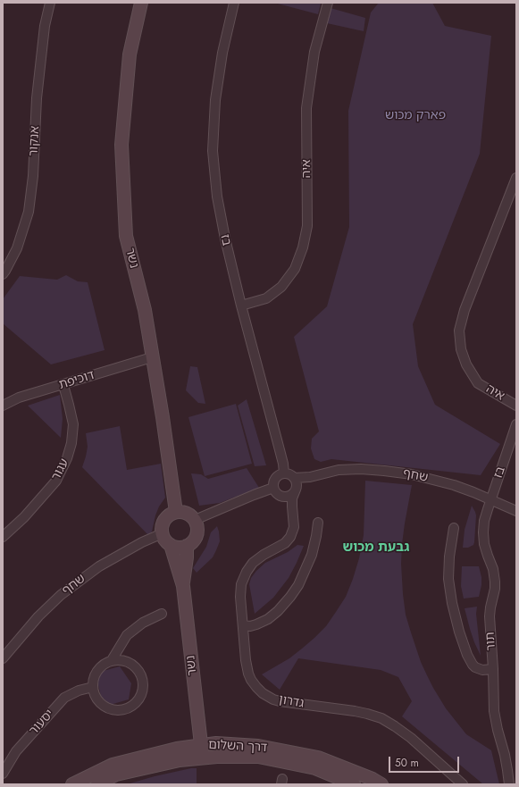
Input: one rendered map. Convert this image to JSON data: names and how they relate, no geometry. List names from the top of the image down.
{
  "streets": {
    "street": [
      "אנקור",
      "איה",
      "בז",
      "נשר",
      "דוכיפת",
      "עגור",
      "שחף",
      "תור",
      "גדרון",
      "יסעור",
      "דרך השלום"
    ]
  },
  "crossings": [
    ["איה", "בז"],
    ["בז", "שחף"],
    ["בז", "תור"],
    ["בז", "גדרון"],
    ["נשר", "דוכיפת"],
    ["נשר", "שחף"],
    ["נשר", "דרך השלום"],
    ["דוכיפת", "עגור"],
    ["שחף", "תור"],
    ["שחף", "גדרון"]
  ],
  "districts": ["גבעת מכוש"],
  "parks": ["פארק מכוש"],
  "scale_bar": "50 m"
}
